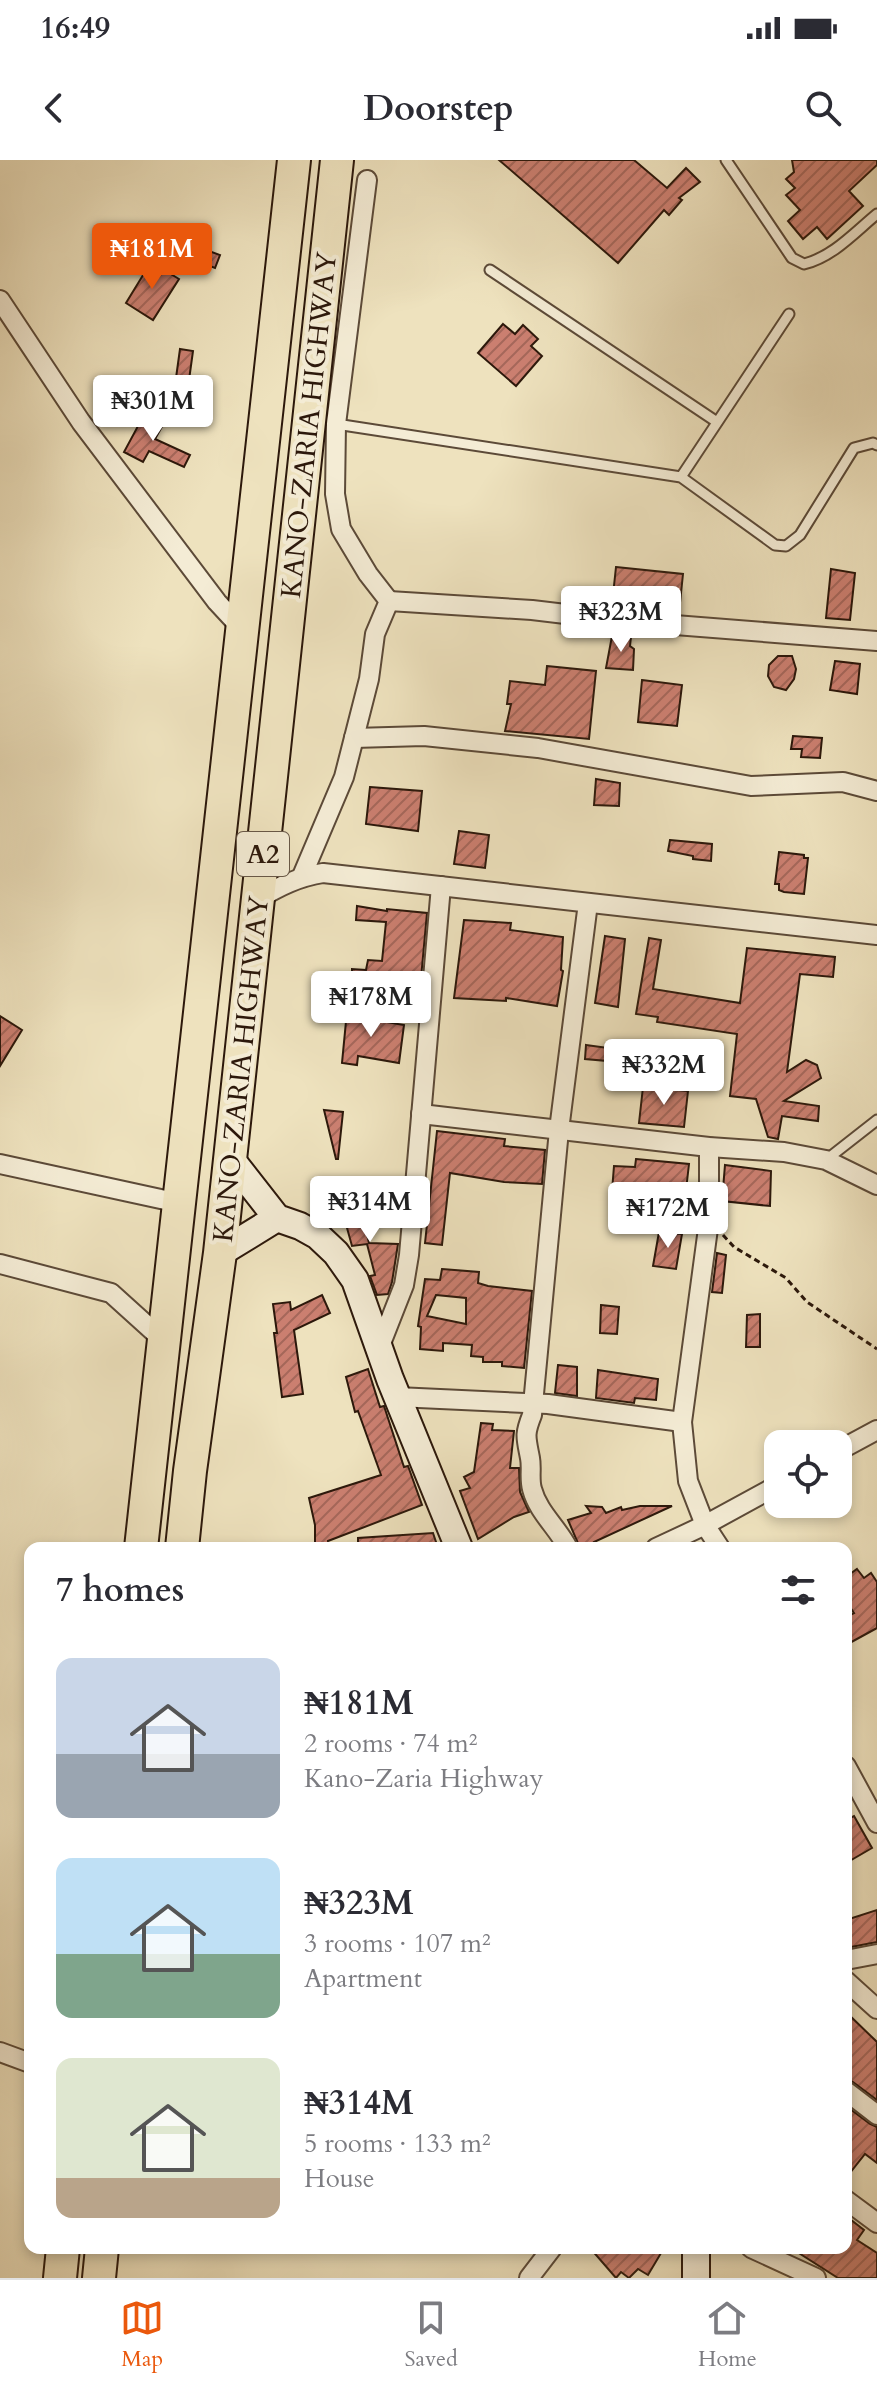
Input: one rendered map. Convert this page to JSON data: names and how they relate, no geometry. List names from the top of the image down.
{
  "streets": {
    "highway": ["KANO-ZARIA HIGHWAY", "A2"]
  },
  "page": {
    "status": "16:49",
    "header": "Doorstep",
    "price": [
      "₦181M",
      "₦301M",
      "₦323M",
      "₦178M",
      "₦332M",
      "₦314M",
      "₦172M"
    ],
    "heading": "7 homes",
    "list": [
      {
        "name": "₦181M",
        "note": "2 rooms · 74 m² · Kano-Zaria Highway"
      },
      {
        "name": "₦323M",
        "note": "3 rooms · 107 m² · Apartment"
      },
      {
        "name": "₦314M",
        "note": "5 rooms · 133 m² · House"
      }
    ],
    "tabs": ["Map", "Saved", "Home"]
  }
}
